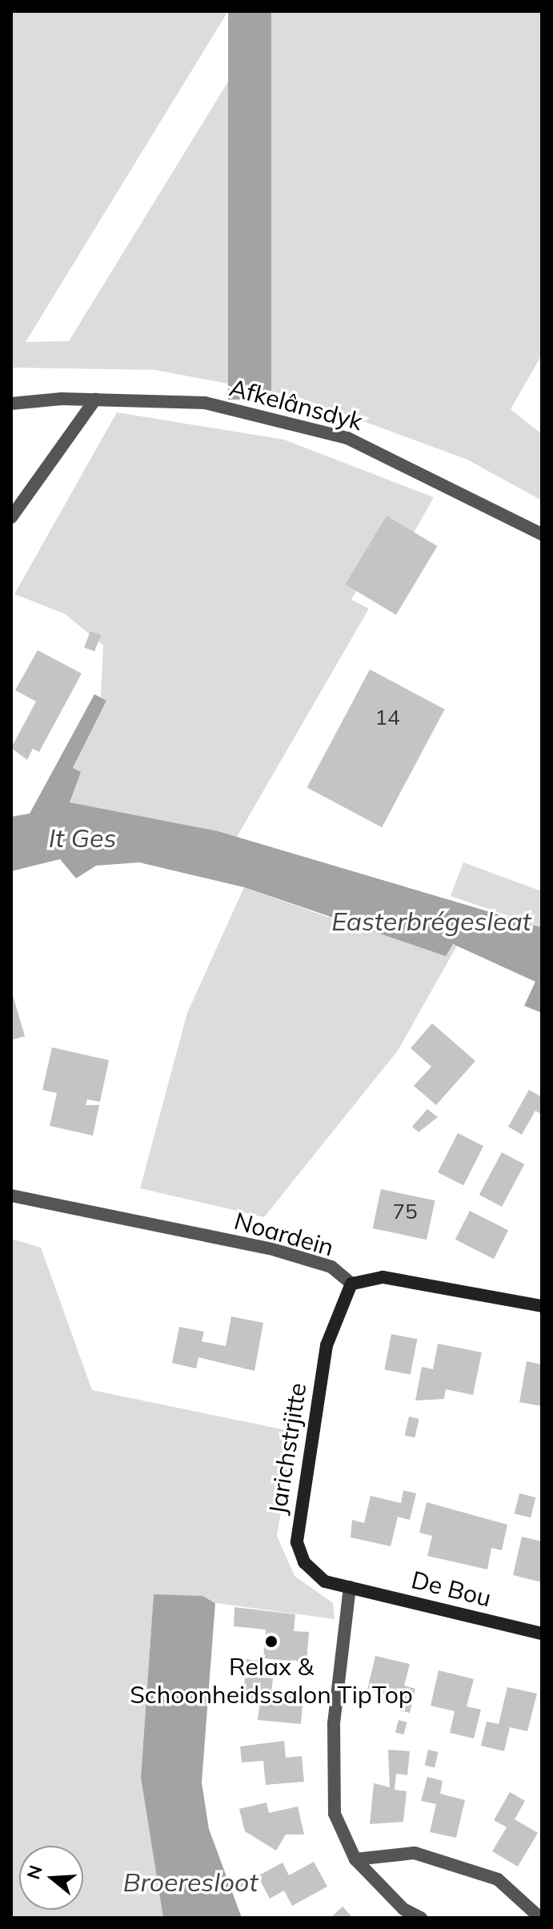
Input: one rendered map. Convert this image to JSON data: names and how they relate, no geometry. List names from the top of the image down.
{
  "streets": {
    "street": [
      "Afkelânsdyk",
      "Noardein",
      "Jarichstrjitte",
      "De Bou"
    ]
  },
  "crossings": [
    ["Noardein", "Jarichstrjitte"],
    ["Jarichstrjitte", "De Bou"]
  ],
  "water": ["It Ges", "Easterbrégesleat", "Broeresloot"],
  "places": ["Relax & Schoonheidssalon TipTop"],
  "house_numbers": ["14", "75"],
  "north": "left"
}
